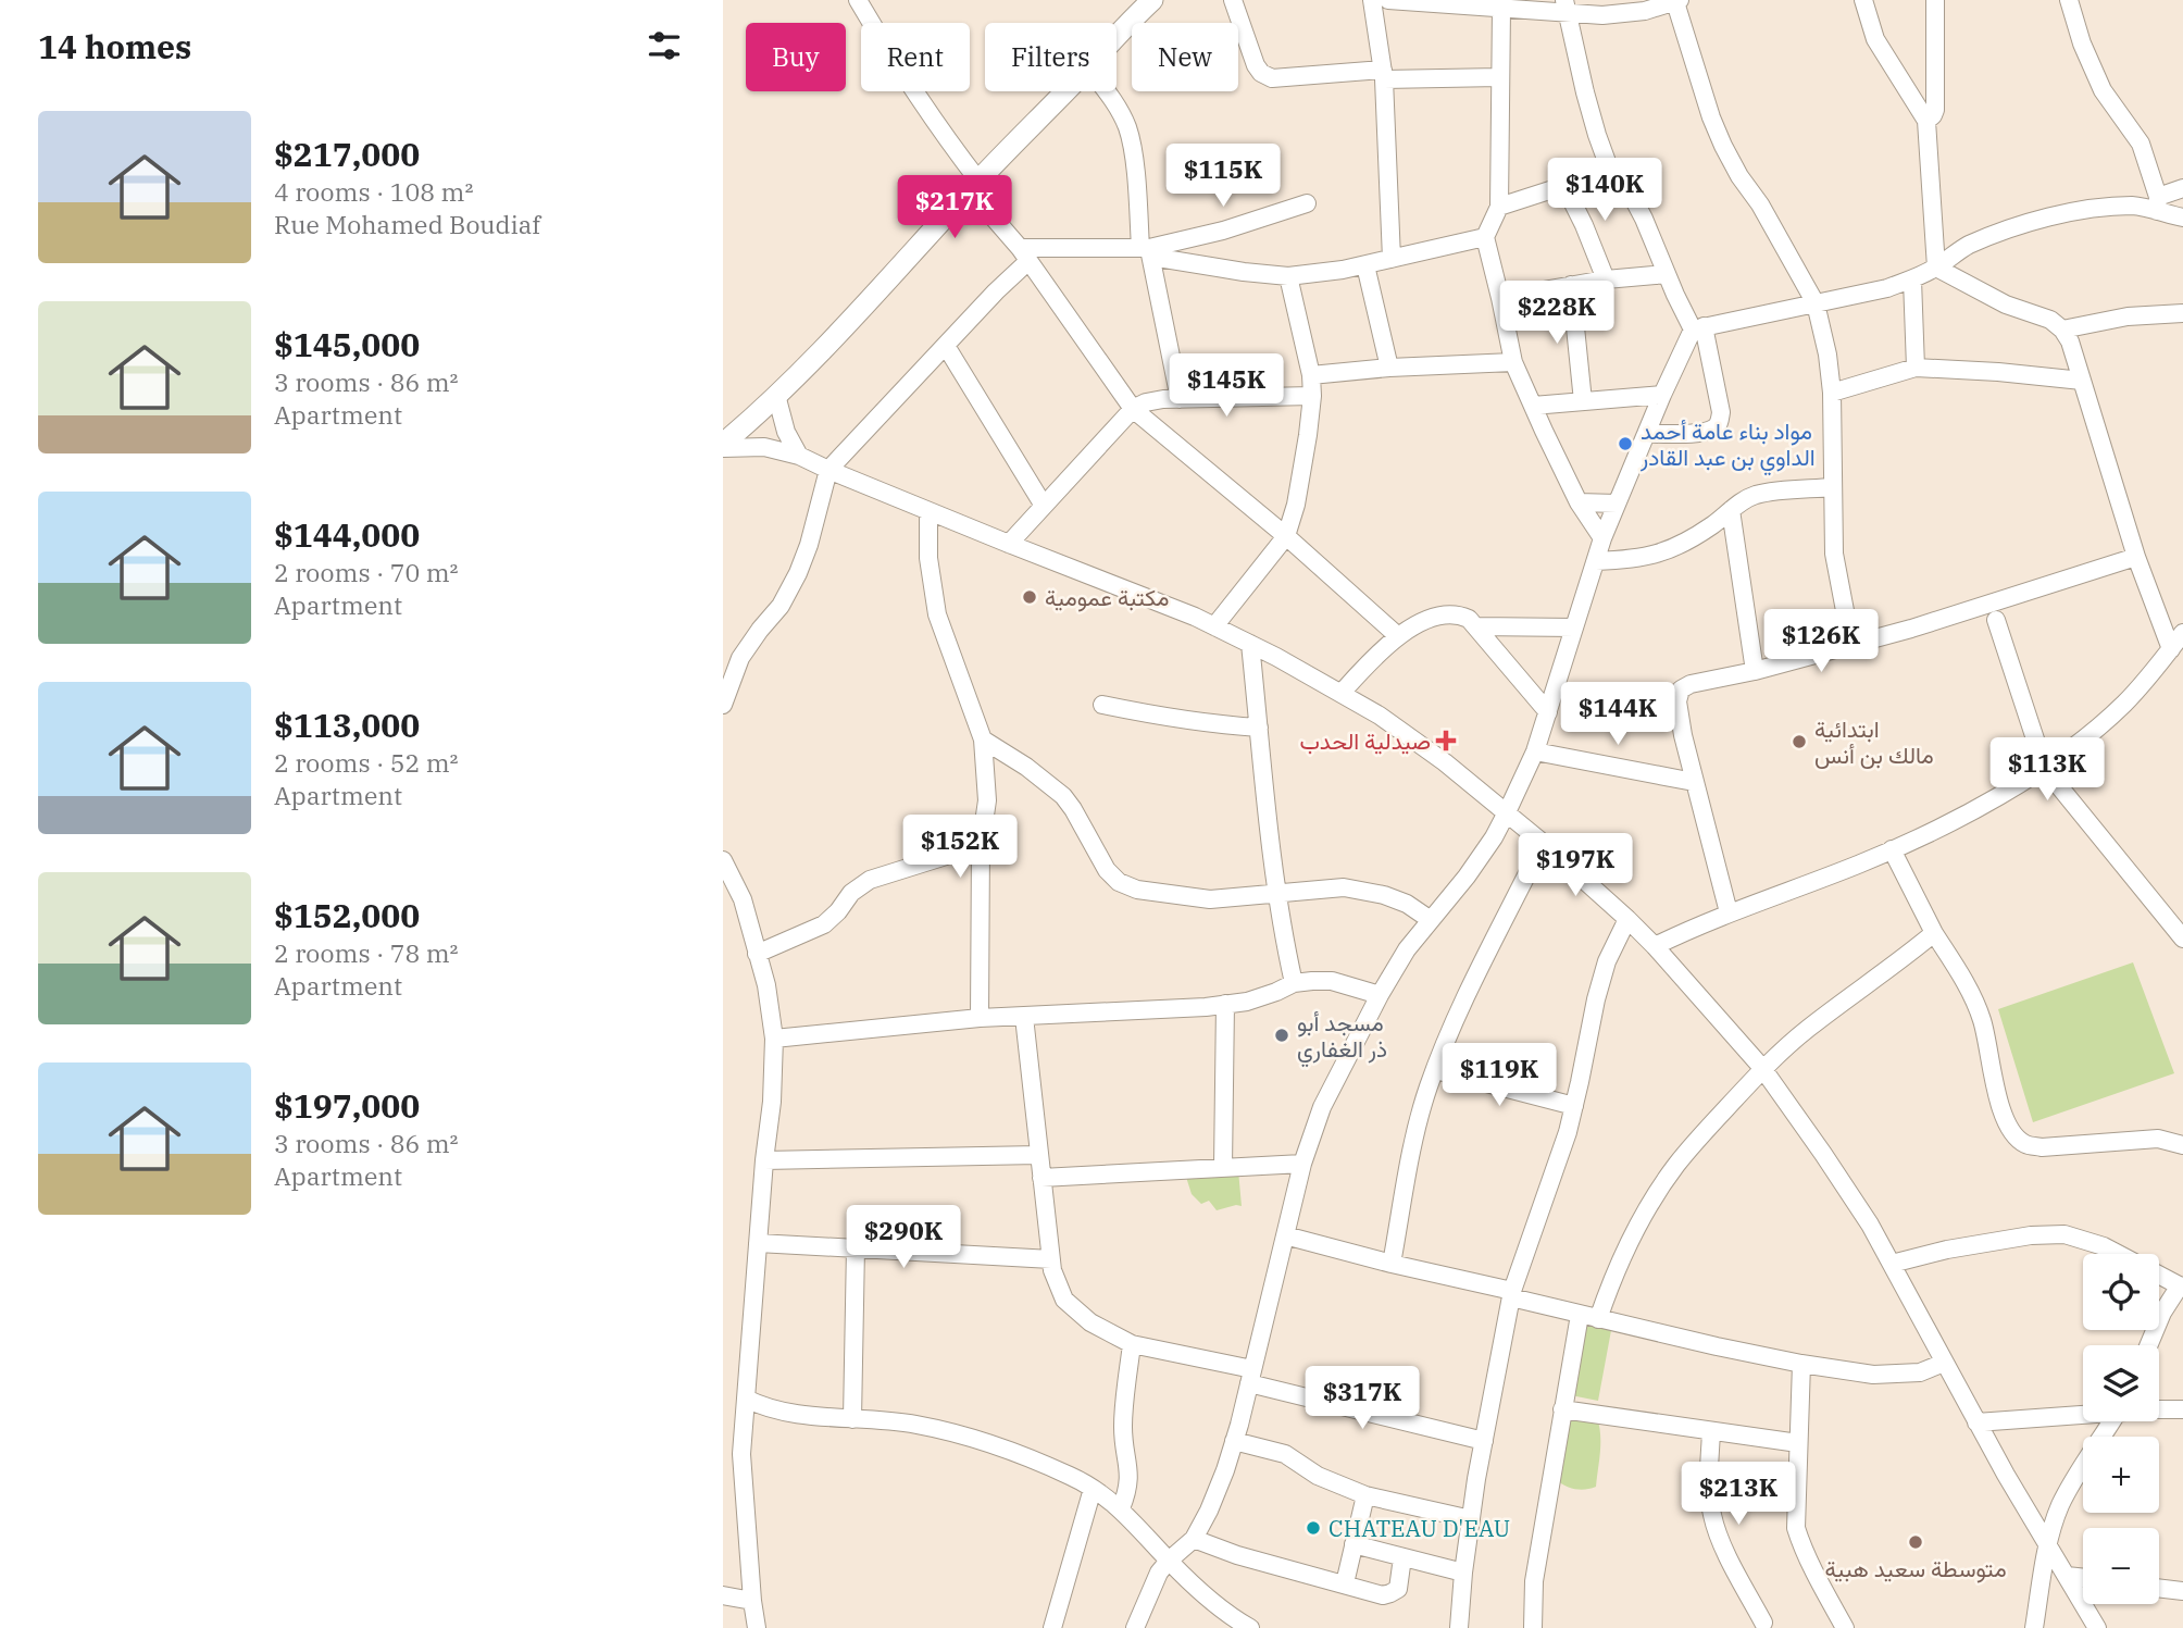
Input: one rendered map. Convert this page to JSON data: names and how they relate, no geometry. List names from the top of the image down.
{
  "places": {
    "other": [
      "مواد بناء عامة أحمد الداوي بن عبد القادر",
      "مكتبة عمومية",
      "ابتدائية مالك بن أنس",
      "مسجد أبو ذر الغفاري",
      "CHATEAU D'EAU",
      "متوسطة سعيد هبية"
    ],
    "health": ["صيدلية الحدب"]
  },
  "page": {
    "heading": "14 homes",
    "chip": [
      "Buy",
      "Rent",
      "Filters",
      "New"
    ],
    "list": [
      {
        "name": "$217,000",
        "note": "4 rooms · 108 m² · Rue Mohamed Boudiaf"
      },
      {
        "name": "$145,000",
        "note": "3 rooms · 86 m² · Apartment"
      },
      {
        "name": "$144,000",
        "note": "2 rooms · 70 m² · Apartment"
      },
      {
        "name": "$113,000",
        "note": "2 rooms · 52 m² · Apartment"
      },
      {
        "name": "$152,000",
        "note": "2 rooms · 78 m² · Apartment"
      },
      {
        "name": "$197,000",
        "note": "3 rooms · 86 m² · Apartment"
      }
    ],
    "price": [
      "$115K",
      "$140K",
      "$217K",
      "$228K",
      "$145K",
      "$126K",
      "$144K",
      "$113K",
      "$152K",
      "$197K",
      "$119K",
      "$290K",
      "$317K",
      "$213K"
    ],
    "map_buttons": ["+", "−"]
  }
}
